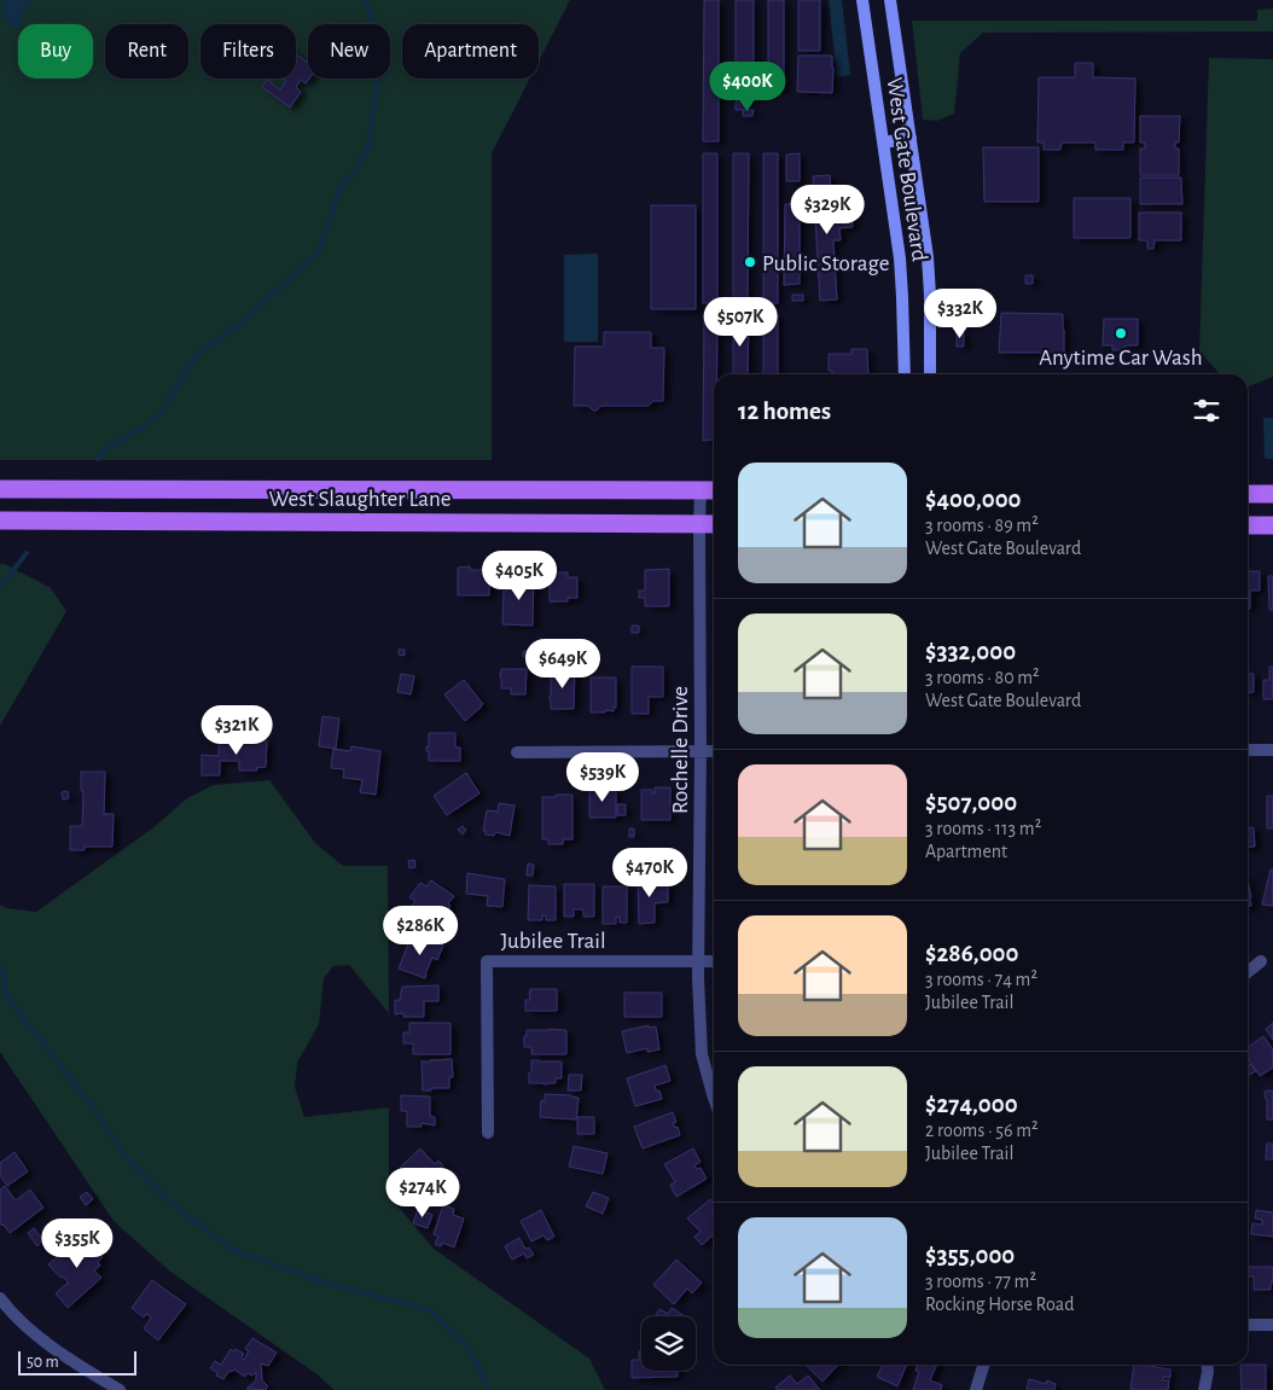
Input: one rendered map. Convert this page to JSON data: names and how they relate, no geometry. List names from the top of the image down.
{
  "streets": {
    "main road": ["West Gate Boulevard", "West Slaughter Lane"],
    "street": ["Rochelle Drive", "Jubilee Trail"]
  },
  "crossings": [
    ["West Slaughter Lane", "Rochelle Drive"],
    ["Rochelle Drive", "Jubilee Trail"]
  ],
  "places": ["Public Storage", "Anytime Car Wash"],
  "scale_bar": "50 m",
  "page": {
    "chip": [
      "Buy",
      "Rent",
      "Filters",
      "New",
      "Apartment"
    ],
    "price": [
      "$400K",
      "$329K",
      "$332K",
      "$507K",
      "$405K",
      "$649K",
      "$321K",
      "$539K",
      "$470K",
      "$286K",
      "$274K",
      "$355K"
    ],
    "heading": "12 homes",
    "list": [
      {
        "name": "$400,000",
        "note": "3 rooms · 89 m² · West Gate Boulevard"
      },
      {
        "name": "$332,000",
        "note": "3 rooms · 80 m² · West Gate Boulevard"
      },
      {
        "name": "$507,000",
        "note": "3 rooms · 113 m² · Apartment"
      },
      {
        "name": "$286,000",
        "note": "3 rooms · 74 m² · Jubilee Trail"
      },
      {
        "name": "$274,000",
        "note": "2 rooms · 56 m² · Jubilee Trail"
      },
      {
        "name": "$355,000",
        "note": "3 rooms · 77 m² · Rocking Horse Road"
      }
    ],
    "scale": "50 m"
  }
}
